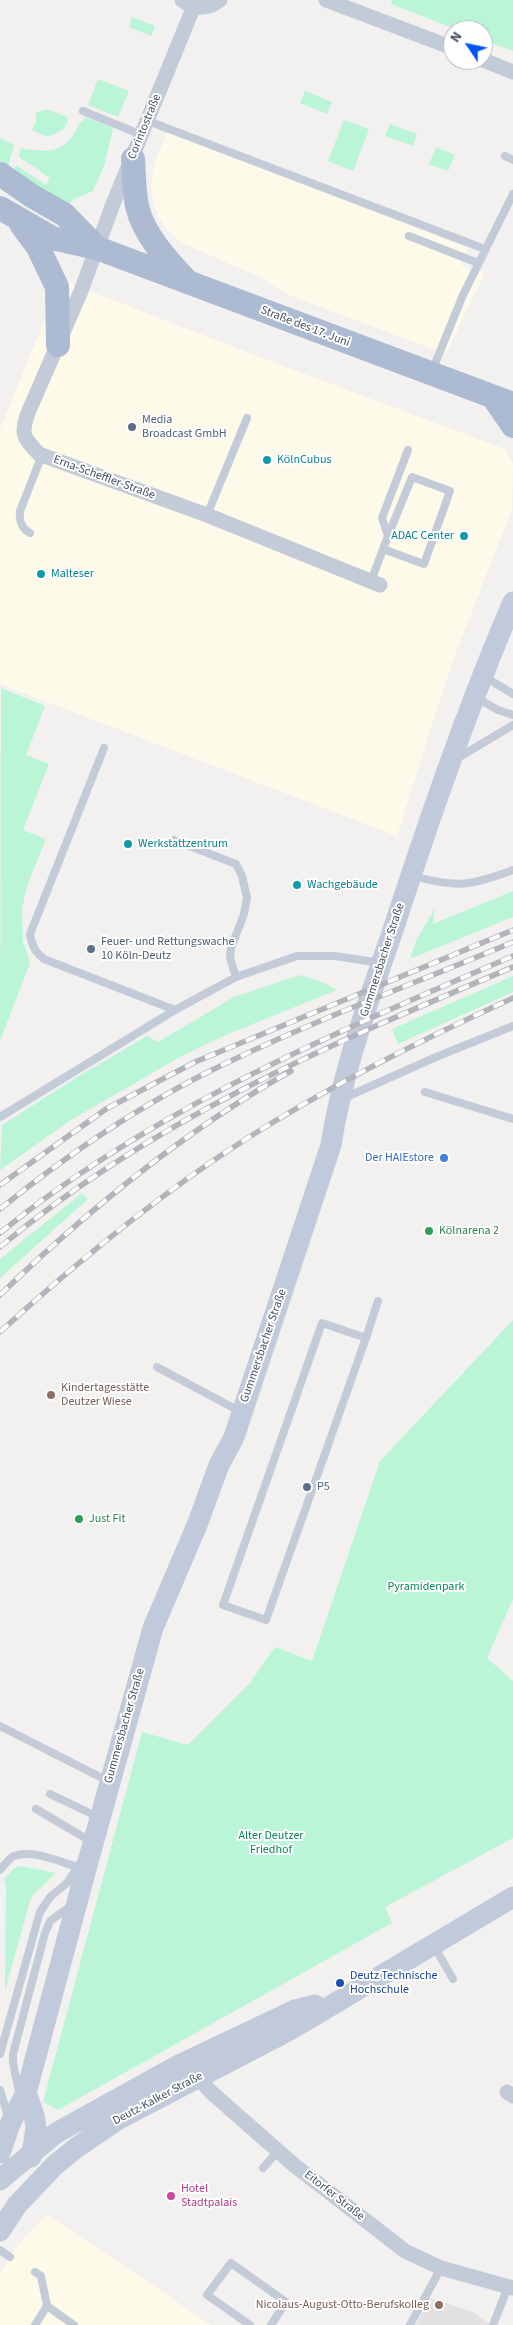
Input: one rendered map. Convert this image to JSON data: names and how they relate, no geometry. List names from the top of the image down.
{
  "streets": {
    "main road": ["Straße des 17. Juni"],
    "street": [
      "Corintostraße",
      "Erna-Scheffler-Straße",
      "Gummersbacher Straße",
      "Deutz-Kalker Straße",
      "Eitorfer Straße"
    ]
  },
  "crossings": [
    ["Corintostraße", "Straße des 17. Juni"],
    ["Corintostraße", "Erna-Scheffler-Straße"],
    ["Straße des 17. Juni", "Erna-Scheffler-Straße"],
    ["Deutz-Kalker Straße", "Eitorfer Straße"]
  ],
  "parks": ["Pyramidenpark", "Alter Deutzer Friedhof"],
  "places": [
    "Media Broadcast GmbH",
    "KölnCubus",
    "ADAC Center",
    "Malteser",
    "Werkstattzentrum",
    "Wachgebäude",
    "Feuer- und Rettungswache 10 Köln-Deutz",
    "Der HAIEstore",
    "Kölnarena 2",
    "Kindertagesstätte Deutzer Wiese",
    "P5",
    "Just Fit",
    "Deutz Technische Hochschule",
    "Hotel Stadtpalais",
    "Nicolaus-August-Otto-Berufskolleg"
  ],
  "north": "top left"
}
